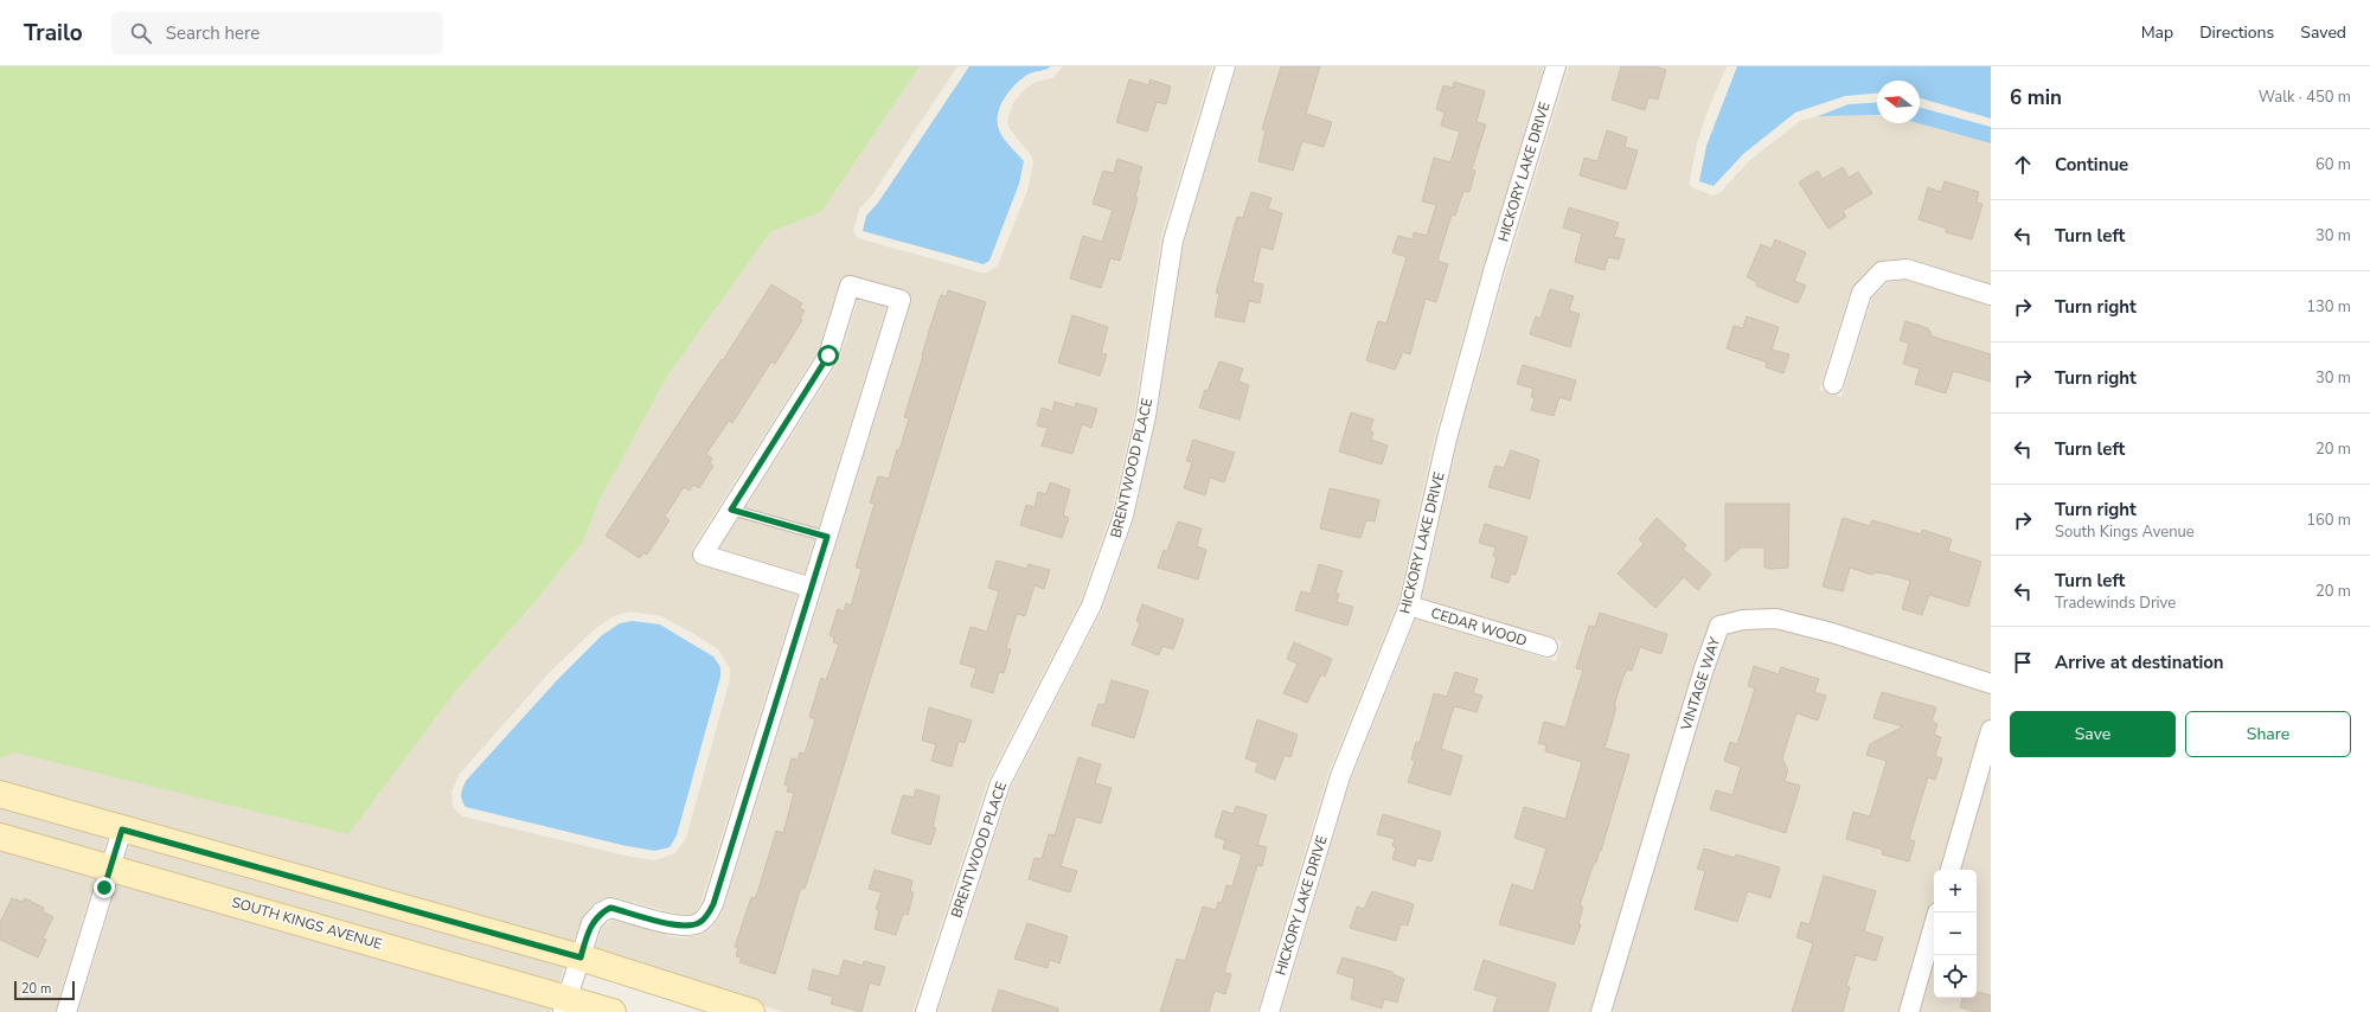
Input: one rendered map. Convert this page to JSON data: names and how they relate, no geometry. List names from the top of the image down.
{
  "streets": {
    "main road": ["SOUTH KINGS AVENUE"],
    "street": [
      "HICKORY LAKE DRIVE",
      "BRENTWOOD PLACE",
      "CEDAR WOOD",
      "VINTAGE WAY"
    ]
  },
  "crossings": [
    ["HICKORY LAKE DRIVE", "CEDAR WOOD"]
  ],
  "scale_bar": "20 m",
  "north": "left",
  "page": {
    "header": "Trailo",
    "search": "Search here",
    "nav": ["Map", "Directions", "Saved"],
    "heading": ["6 min", "Walk · 450 m"],
    "list": [
      ["Continue", "60 m"],
      ["Turn left", "30 m"],
      ["Turn right", "130 m"],
      ["Turn right", "30 m"],
      ["Turn left", "20 m"],
      ["Turn right", "South Kings Avenue", "160 m"],
      ["Turn left", "Tradewinds Drive", "20 m"],
      "Arrive at destination"
    ],
    "buttons": ["Save", "Share"],
    "map_buttons": ["+", "−"],
    "scale": "20 m"
  }
}
